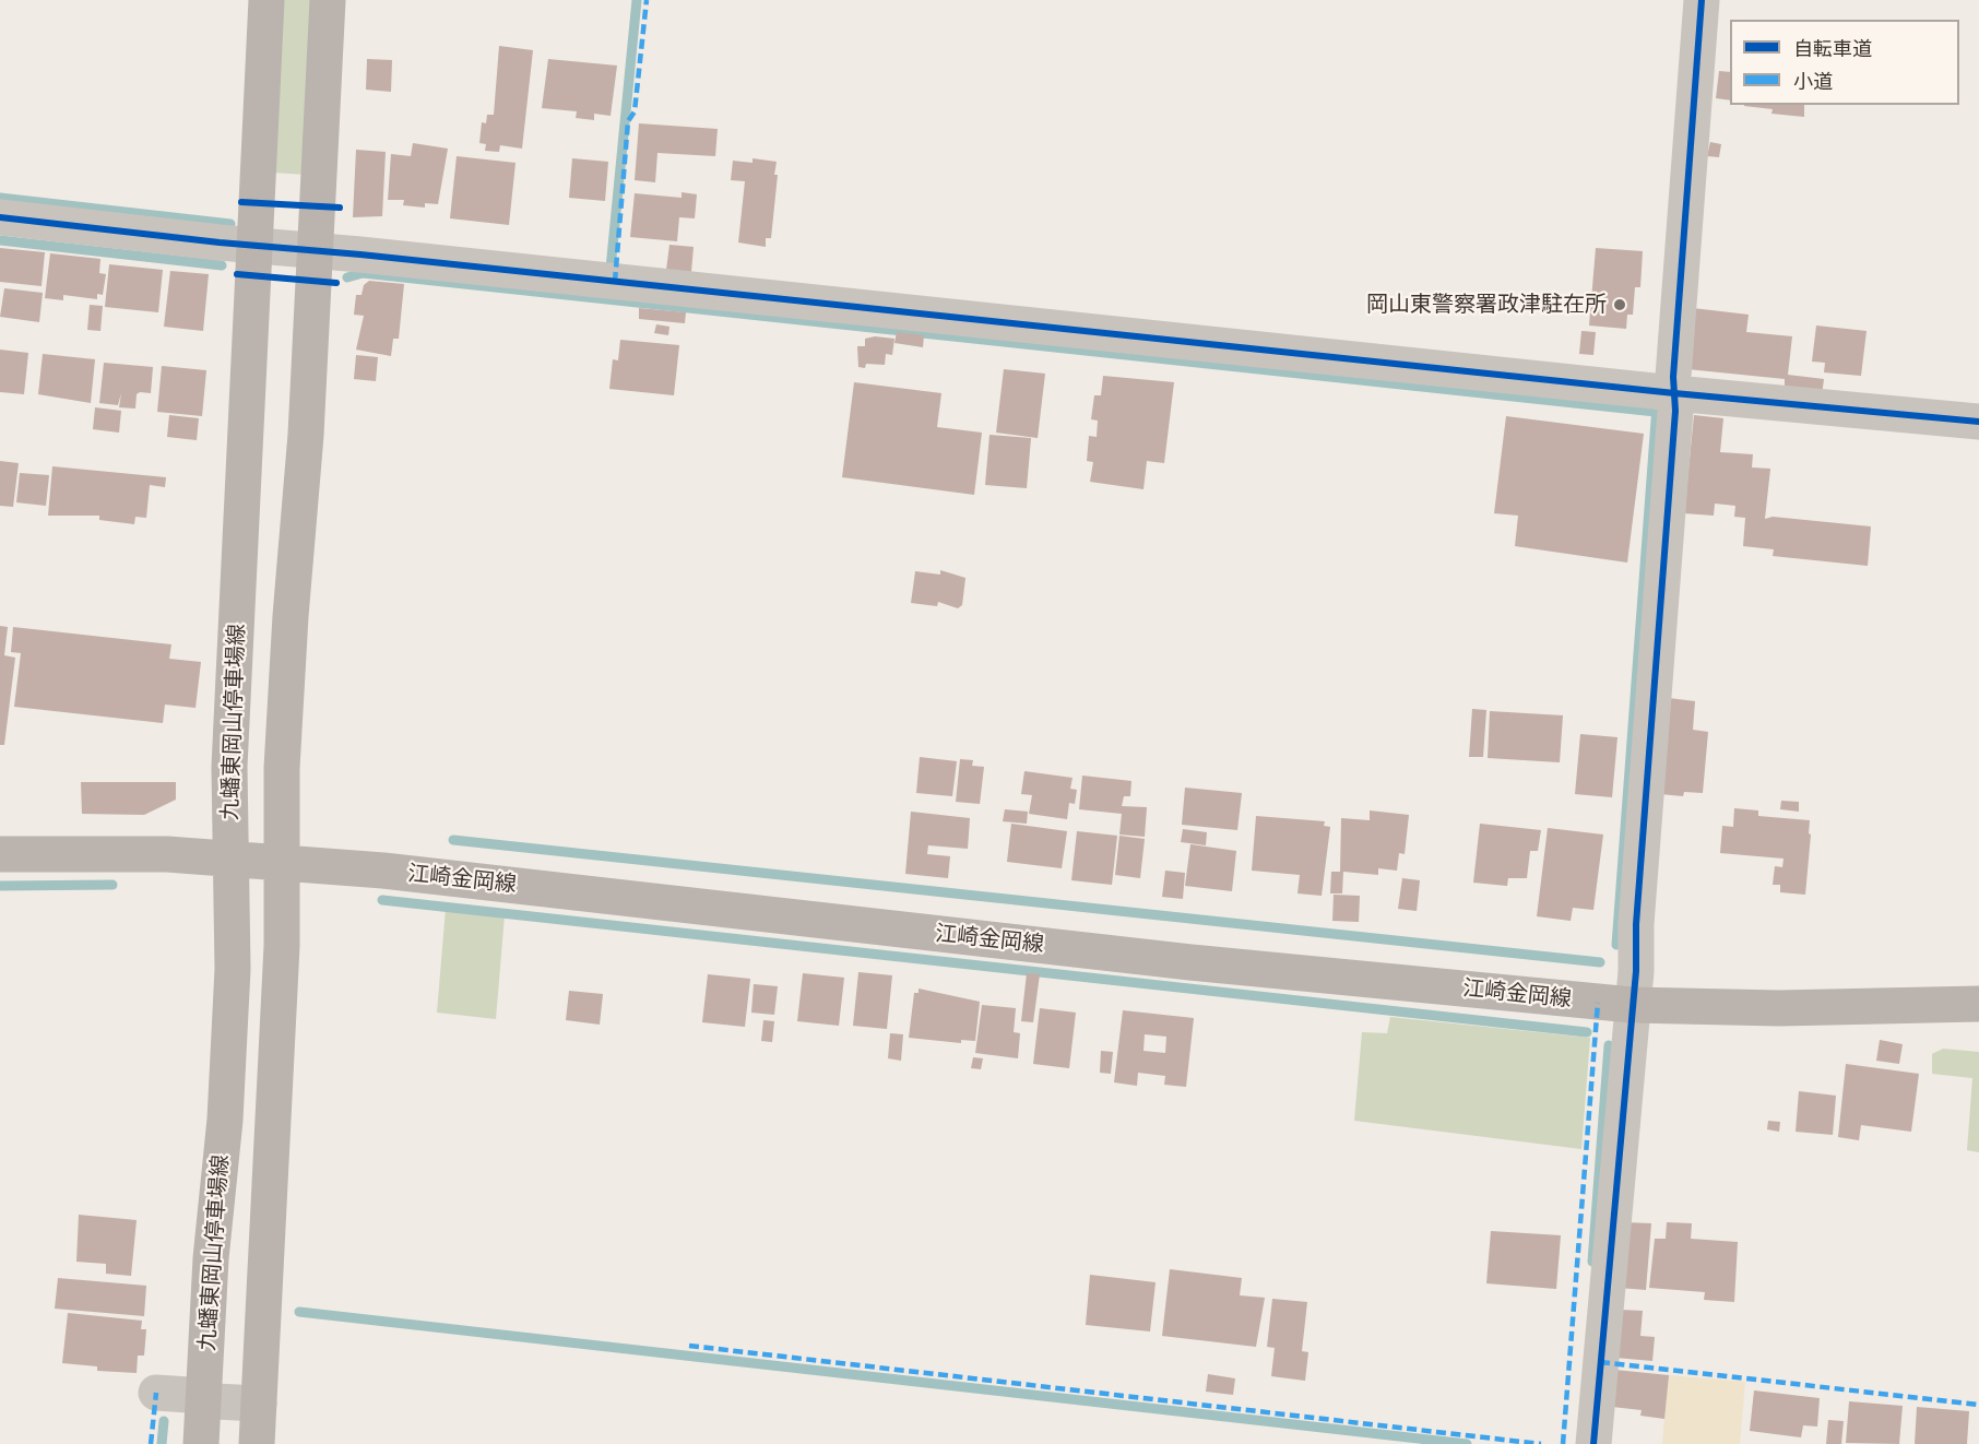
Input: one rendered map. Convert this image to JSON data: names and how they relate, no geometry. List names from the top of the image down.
{
  "streets": {
    "main road": ["九蟠東岡山停車場線", "江崎金岡線"]
  },
  "crossings": [
    ["九蟠東岡山停車場線", "江崎金岡線"]
  ],
  "places": ["岡山東警察署政津駐在所"],
  "legend": ["自転車道", "小道"]
}
